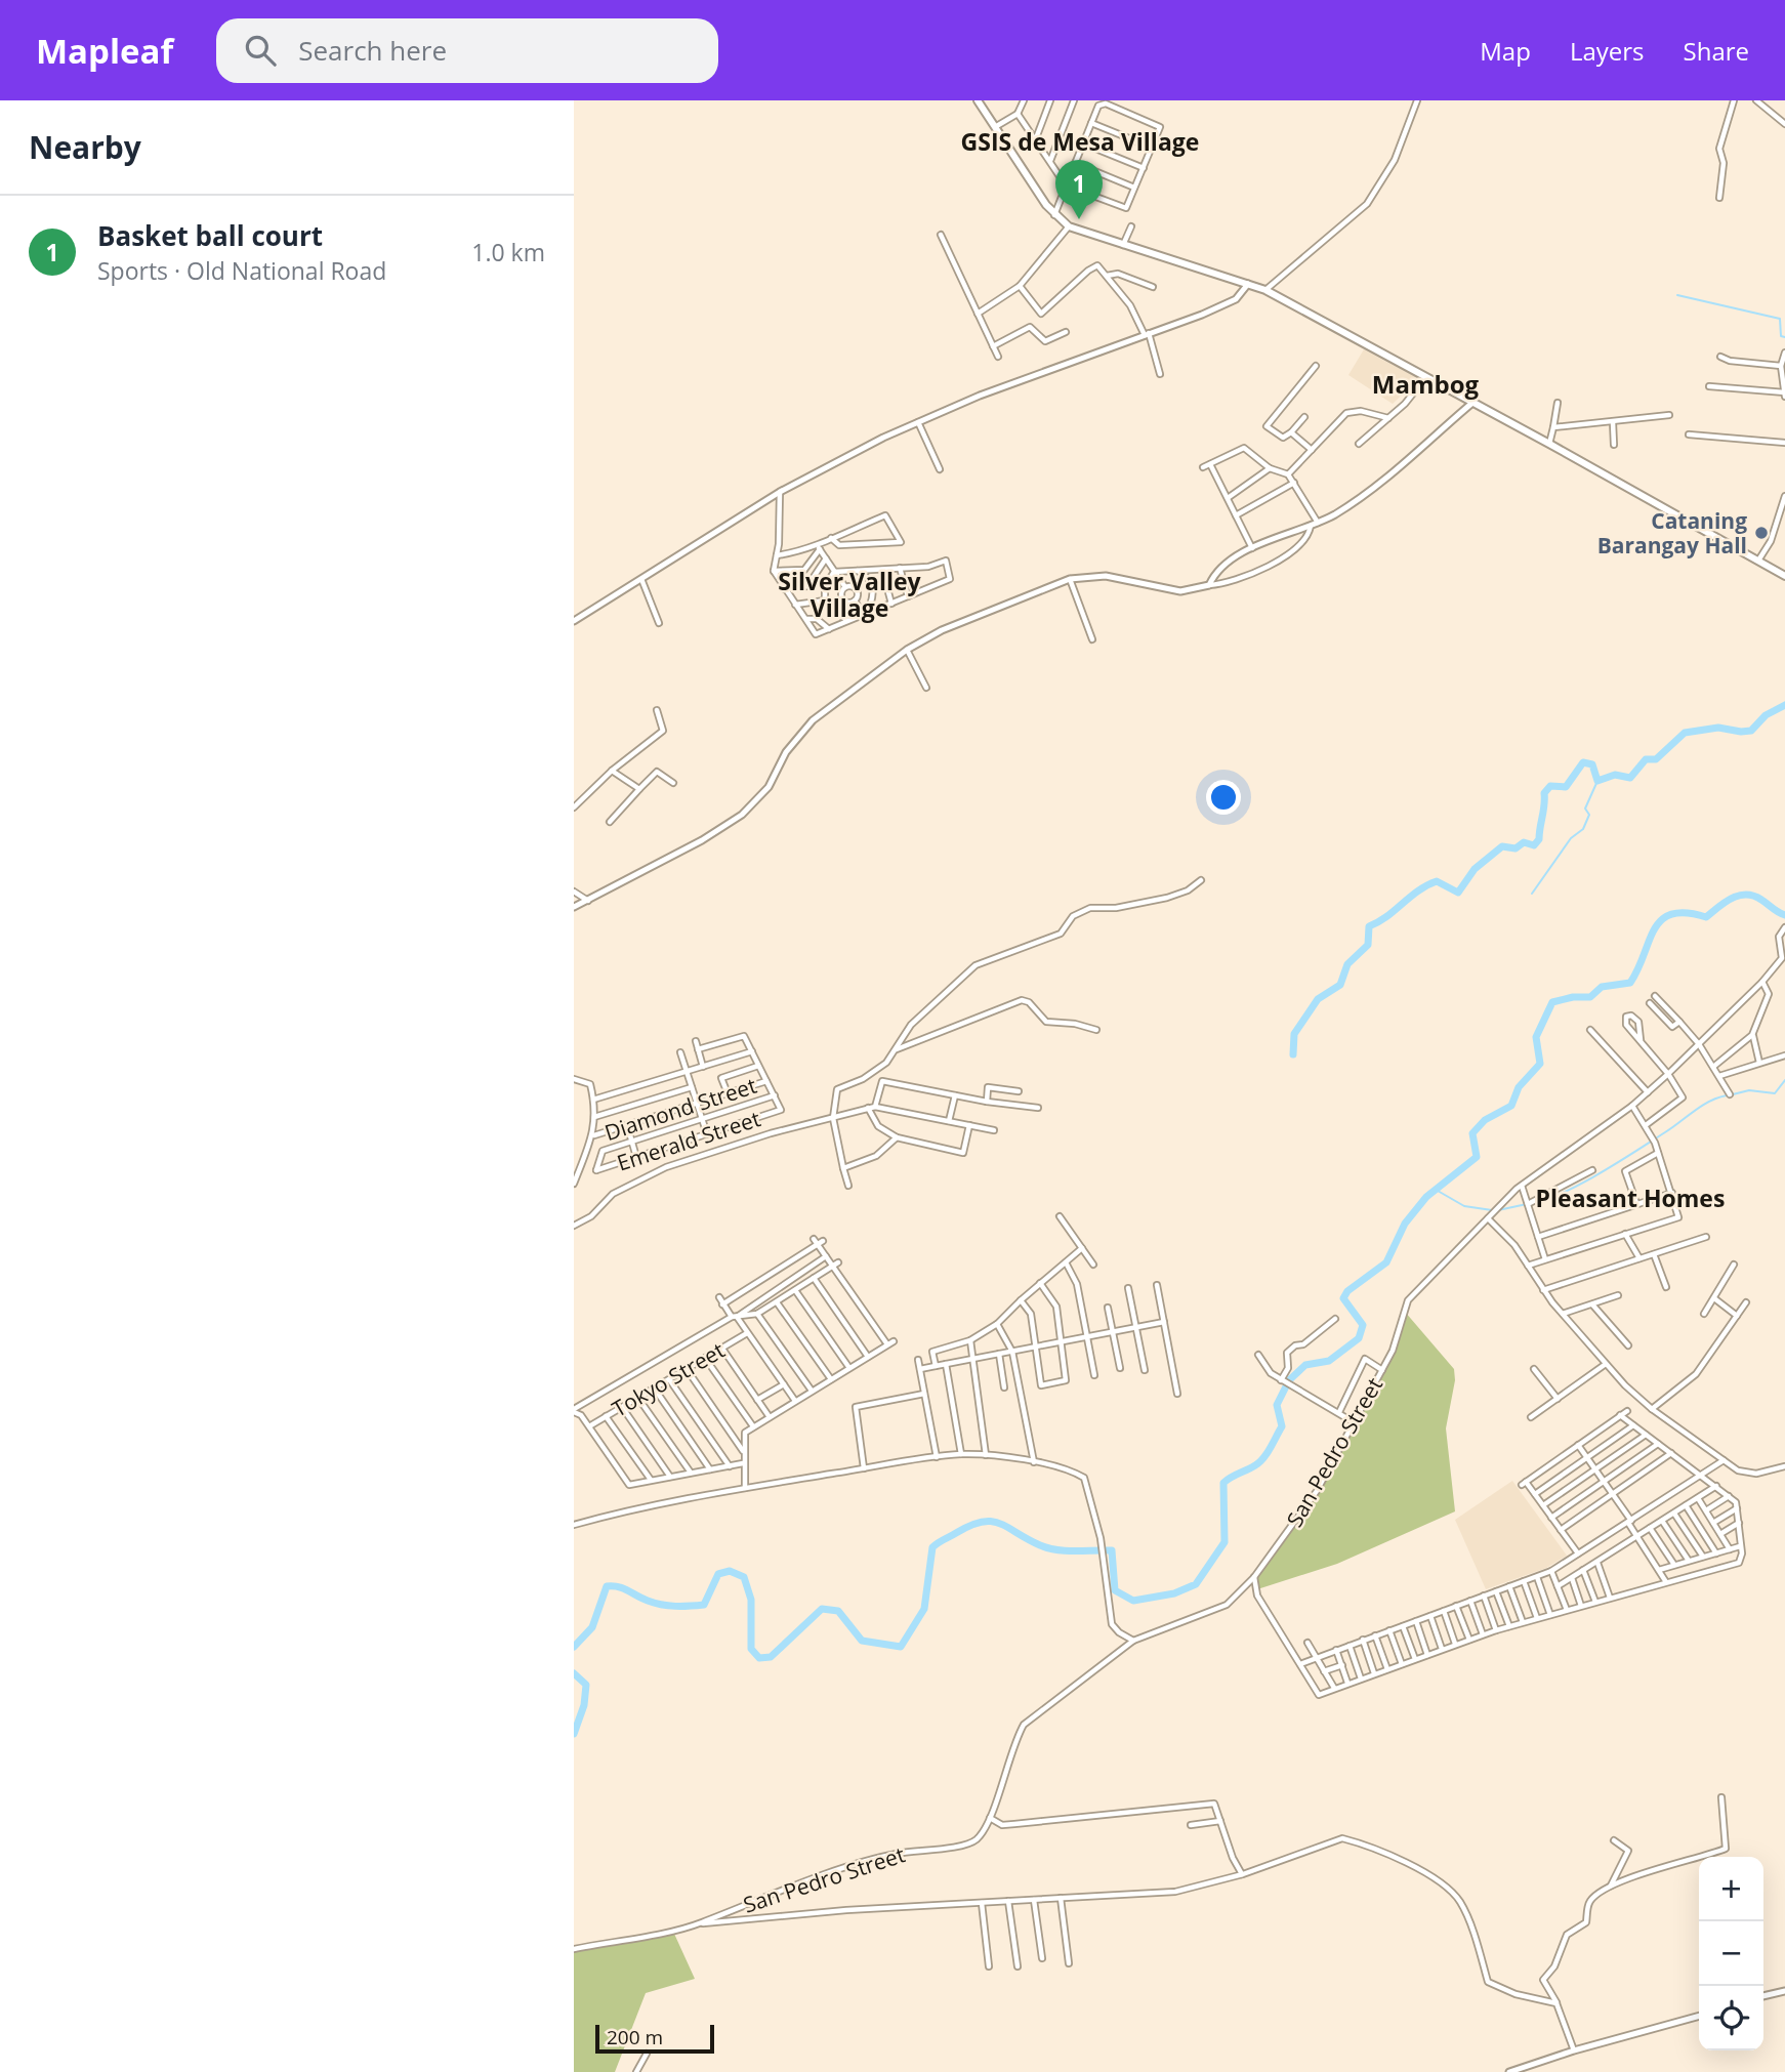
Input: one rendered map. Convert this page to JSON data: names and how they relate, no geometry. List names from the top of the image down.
{
  "streets": {
    "street": [
      "Diamond Street",
      "Emerald Street",
      "Tokyo Street",
      "San Pedro Street"
    ]
  },
  "districts": [
    "GSIS de Mesa Village",
    "Mambog",
    "Silver Valley Village",
    "Pleasant Homes"
  ],
  "places": ["Cataning Barangay Hall"],
  "scale_bar": "200 m",
  "page": {
    "header": "Mapleaf",
    "search": "Search here",
    "nav": ["Map", "Layers", "Share"],
    "heading": "Nearby",
    "pins": "1",
    "list": [
      {
        "mark": "1",
        "name": "Basket ball court",
        "note": "Sports · Old National Road",
        "value": "1.0 km"
      }
    ],
    "map_buttons": ["+", "−"],
    "scale": "200 m"
  }
}
